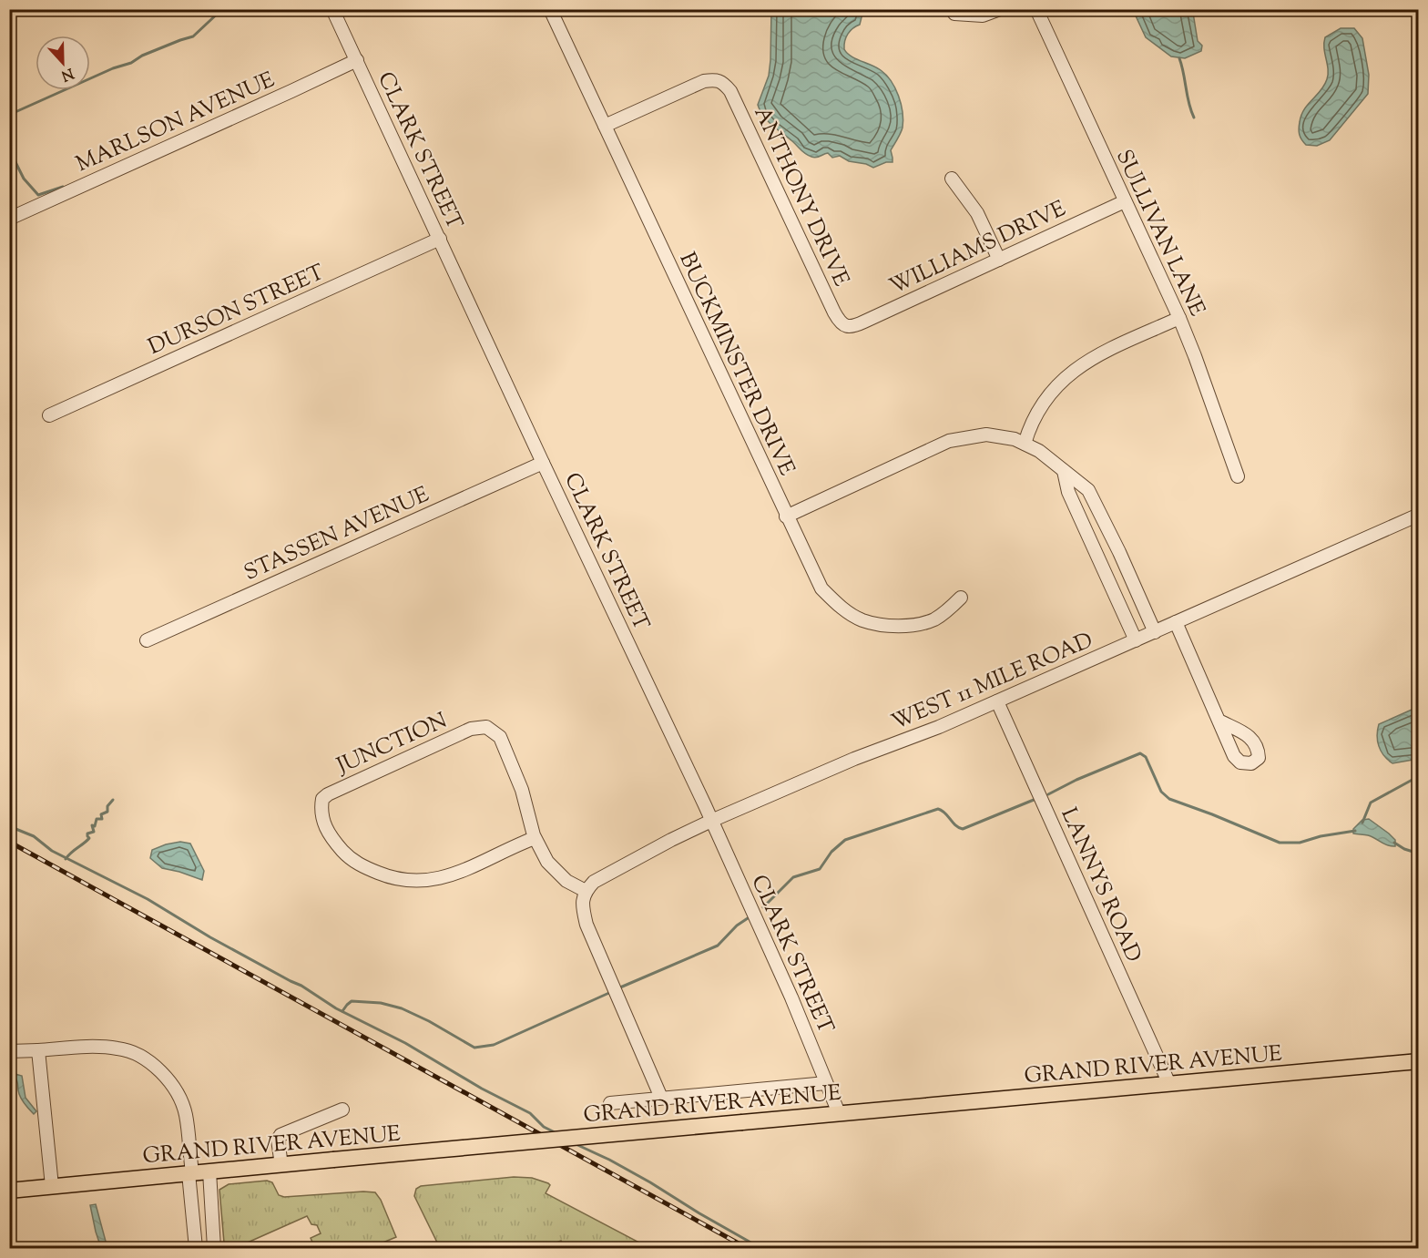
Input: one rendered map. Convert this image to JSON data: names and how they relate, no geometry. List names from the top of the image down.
{
  "streets": {
    "main road": ["GRAND RIVER AVENUE"],
    "street": [
      "MARLSON AVENUE",
      "CLARK STREET",
      "ANTHONY DRIVE",
      "SULLIVAN LANE",
      "WILLIAMS DRIVE",
      "DURSON STREET",
      "BUCKMINSTER DRIVE",
      "STASSEN AVENUE",
      "WEST 11 MILE ROAD",
      "JUNCTION",
      "LANNYS ROAD"
    ]
  },
  "crossings": [
    ["MARLSON AVENUE", "CLARK STREET"],
    ["CLARK STREET", "DURSON STREET"],
    ["CLARK STREET", "STASSEN AVENUE"],
    ["CLARK STREET", "WEST 11 MILE ROAD"],
    ["CLARK STREET", "GRAND RIVER AVENUE"],
    ["ANTHONY DRIVE", "WILLIAMS DRIVE"],
    ["ANTHONY DRIVE", "BUCKMINSTER DRIVE"],
    ["SULLIVAN LANE", "WILLIAMS DRIVE"],
    ["WEST 11 MILE ROAD", "LANNYS ROAD"],
    ["LANNYS ROAD", "GRAND RIVER AVENUE"]
  ],
  "north": "bottom"
}
